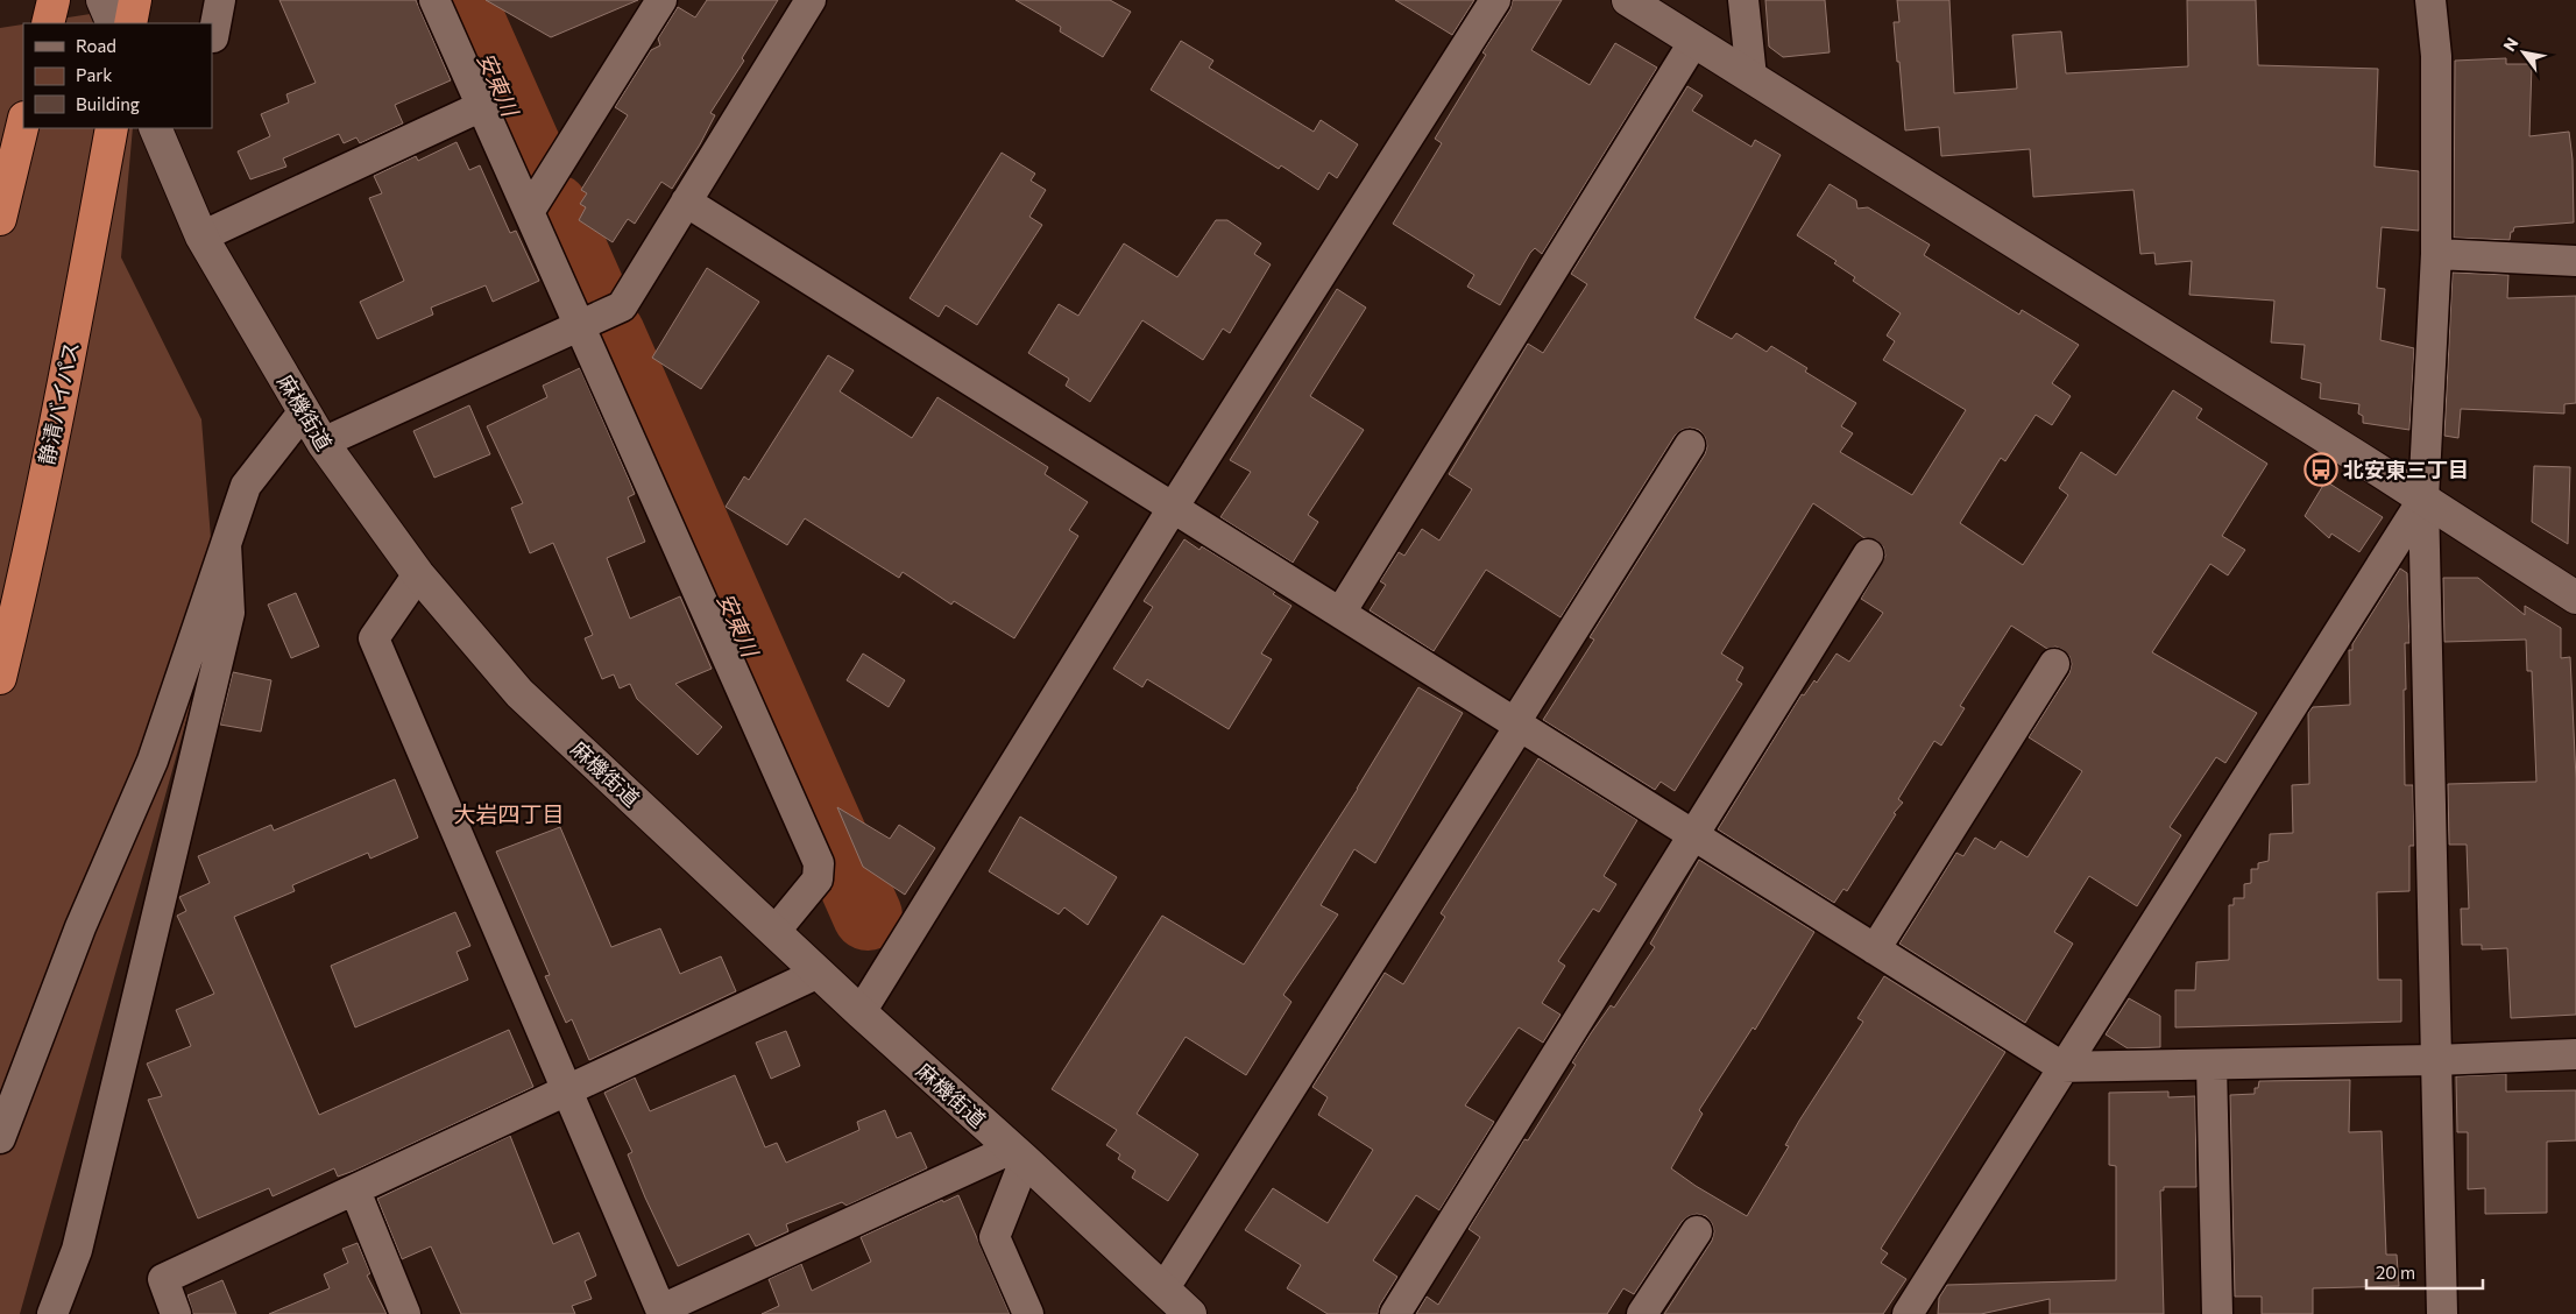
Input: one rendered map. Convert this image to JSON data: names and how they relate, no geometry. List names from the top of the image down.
{
  "streets": {
    "highway": ["静清バイパス"],
    "street": ["麻機街道"]
  },
  "districts": ["大岩四丁目"],
  "water": ["安東川"],
  "places": {
    "bus stop": ["北安東三丁目"]
  },
  "legend": ["Road", "Park", "Building"],
  "scale_bar": "20 m",
  "north": "top left"
}
